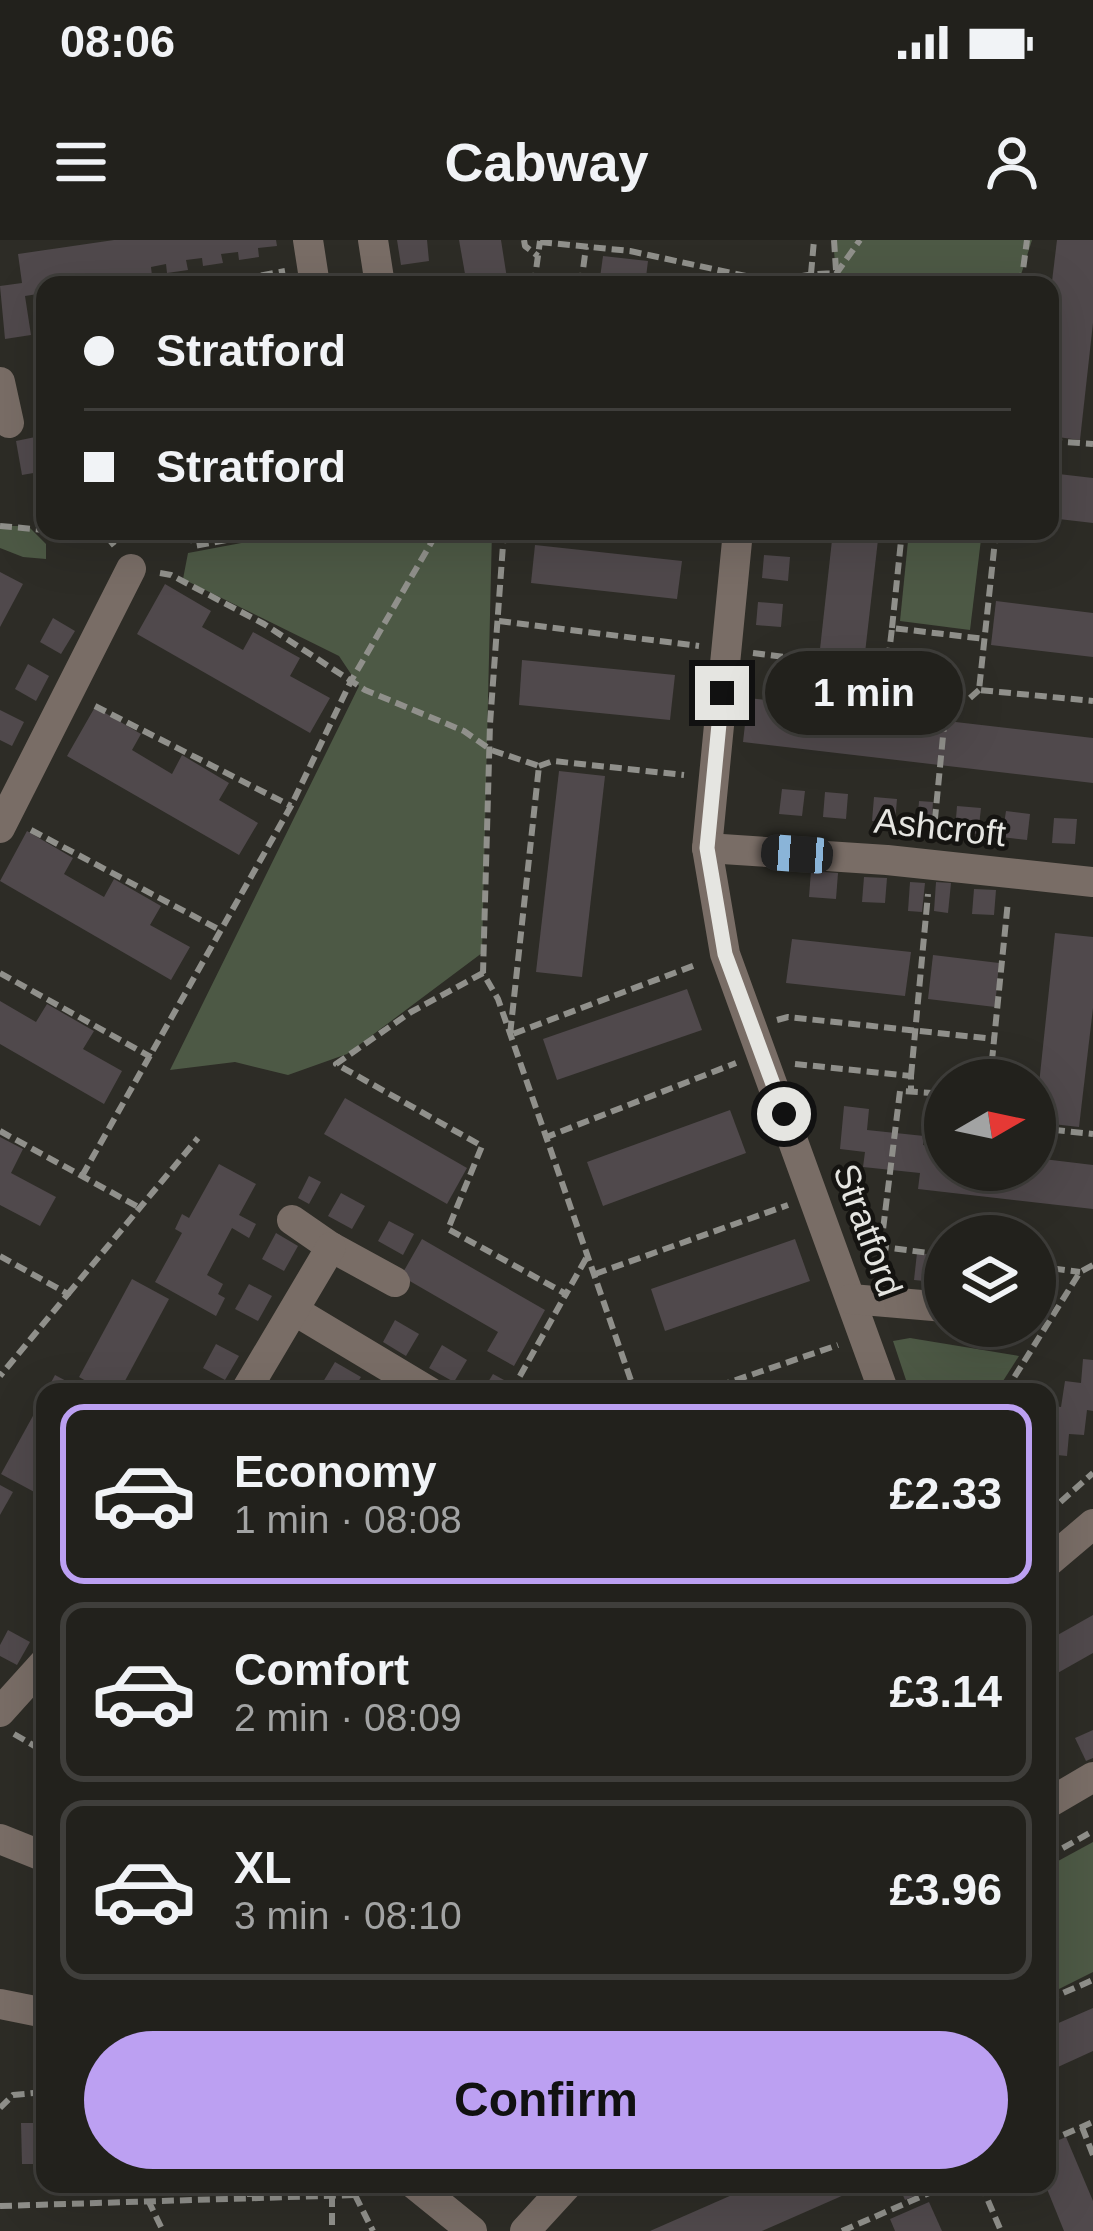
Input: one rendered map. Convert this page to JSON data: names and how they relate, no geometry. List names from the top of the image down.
{
  "streets": {
    "street": ["Ashcroft", "Stratford"]
  },
  "crossings": [
    ["Ashcroft", "Stratford"]
  ],
  "north": "right",
  "page": {
    "status": "08:06",
    "header": "Cabway",
    "banner": ["Stratford", "Stratford"],
    "bubble": "1 min",
    "list": [
      {
        "name": "Economy",
        "note": "1 min · 08:08",
        "value": "£2.33"
      },
      {
        "name": "Comfort",
        "note": "2 min · 08:09",
        "value": "£3.14"
      },
      {
        "name": "XL",
        "note": "3 min · 08:10",
        "value": "£3.96"
      }
    ],
    "buttons": "Confirm"
  }
}
